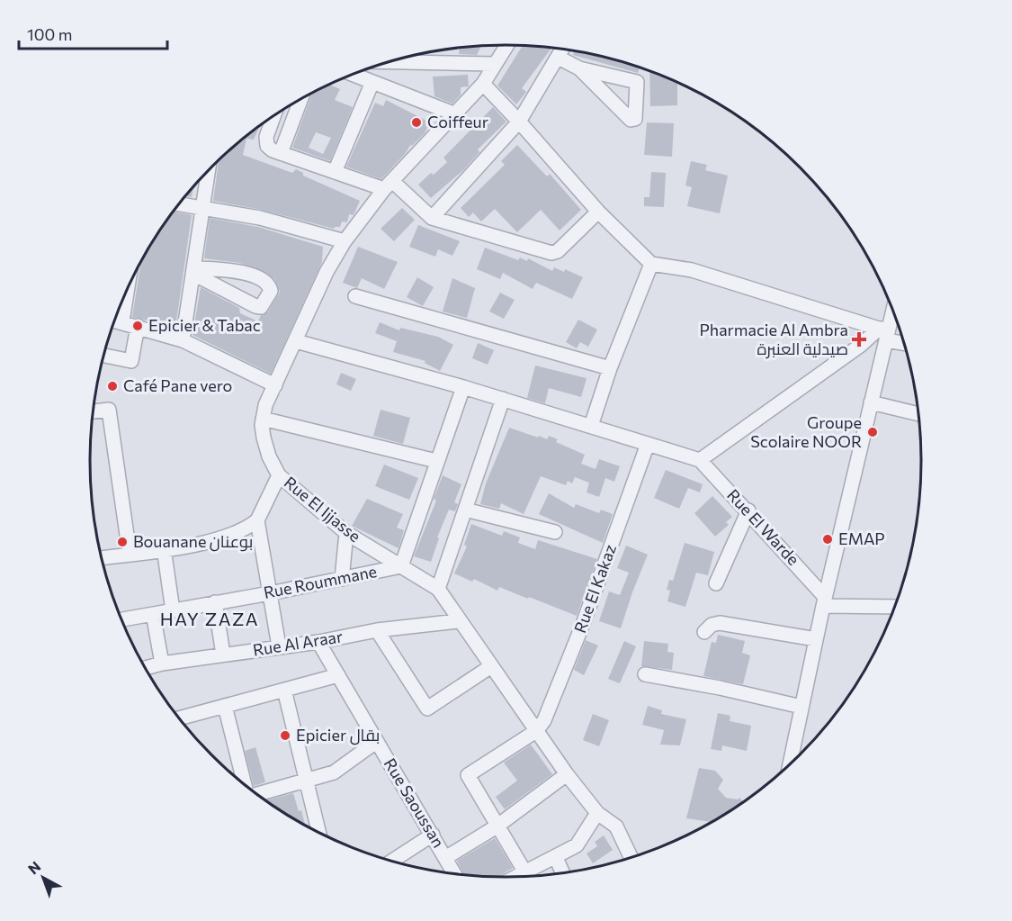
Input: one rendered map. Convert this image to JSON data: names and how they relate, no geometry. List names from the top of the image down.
{
  "streets": {
    "street": [
      "Rue El Ijjasse",
      "Rue El Warde",
      "Rue Roummane",
      "Rue El Kakaz",
      "Rue Al Araar",
      "Rue Saoussan"
    ]
  },
  "crossings": [
    ["Rue El Ijjasse", "Rue Roummane"],
    ["Rue El Ijjasse", "Rue El Kakaz"],
    ["Rue El Ijjasse", "Rue Al Araar"],
    ["Rue Al Araar", "Rue Saoussan"]
  ],
  "districts": ["HAY ZAZA"],
  "places": {
    "other": [
      "Coiffeur",
      "Epicier & Tabac",
      "Café Pane vero",
      "Groupe Scolaire NOOR",
      "EMAP",
      "Bouanane بوعنان",
      "Epicier بقال"
    ],
    "health": ["Pharmacie Al Ambra صيدلية العنبرة"]
  },
  "scale_bar": "100 m",
  "north": "top left"
}
